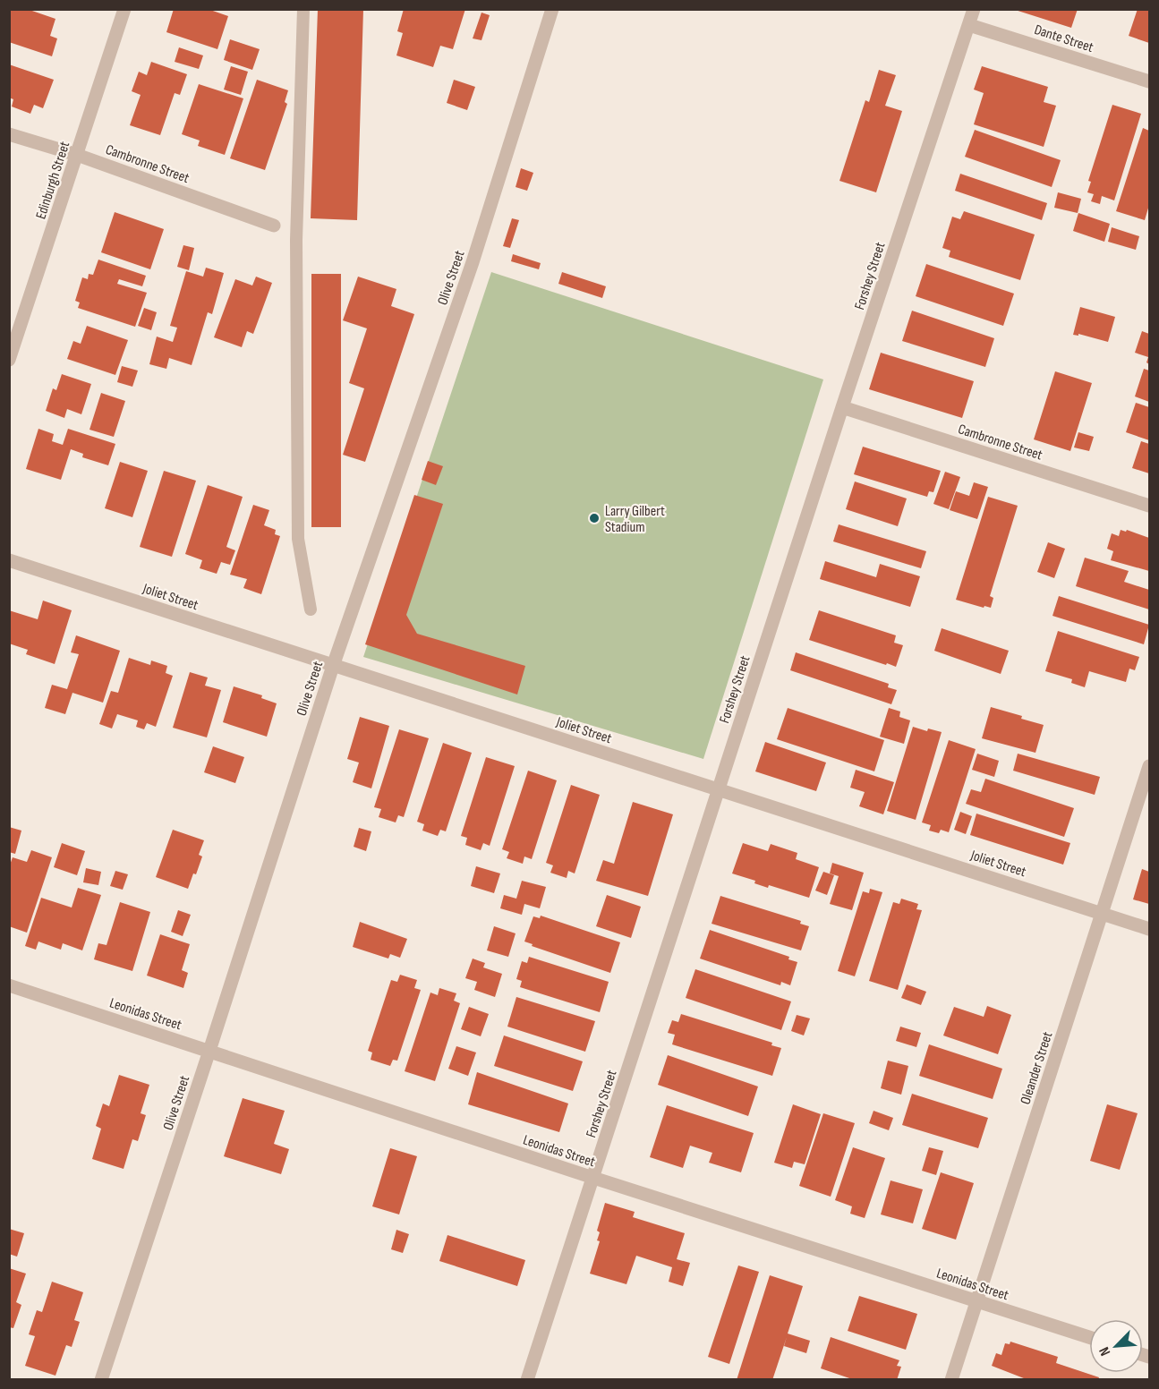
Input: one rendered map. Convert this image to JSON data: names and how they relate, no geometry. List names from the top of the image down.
{
  "streets": {
    "street": [
      "Dante Street",
      "Cambronne Street",
      "Edinburgh Street",
      "Forshey Street",
      "Olive Street",
      "Joliet Street",
      "Leonidas Street",
      "Oleander Street"
    ]
  },
  "crossings": [
    ["Dante Street", "Forshey Street"],
    ["Cambronne Street", "Edinburgh Street"],
    ["Cambronne Street", "Forshey Street"],
    ["Forshey Street", "Joliet Street"],
    ["Forshey Street", "Leonidas Street"],
    ["Olive Street", "Joliet Street"],
    ["Olive Street", "Leonidas Street"],
    ["Joliet Street", "Oleander Street"],
    ["Leonidas Street", "Oleander Street"]
  ],
  "places": ["Larry Gilbert Stadium"],
  "north": "bottom left"
}
